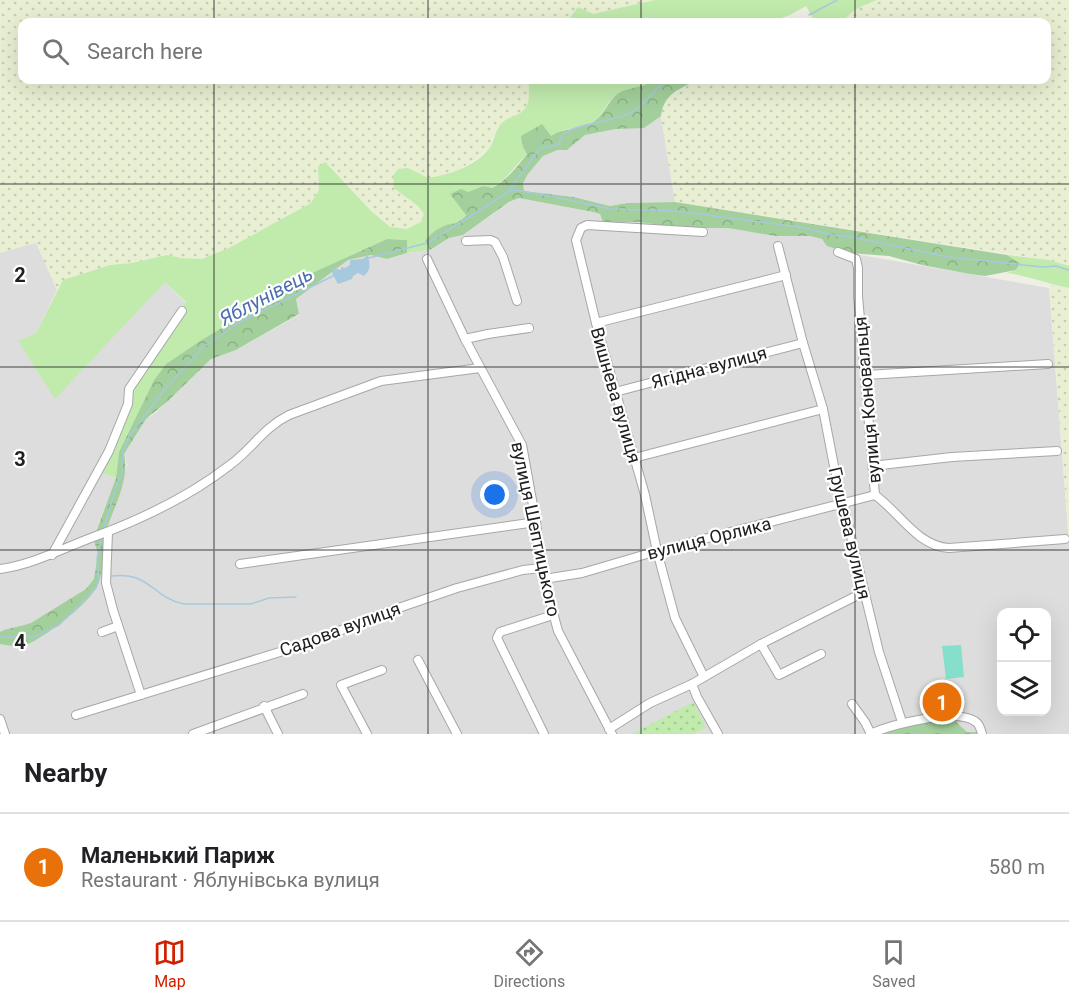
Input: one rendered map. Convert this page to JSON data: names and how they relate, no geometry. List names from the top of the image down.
{
  "streets": {
    "street": [
      "Ягідна вулиця",
      "Вишнева вулиця",
      "вулиця Коновальця",
      "вулиця Шептицького",
      "Грушева вулиця",
      "вулиця Орлика",
      "Садова вулиця"
    ]
  },
  "crossings": [
    ["Ягідна вулиця", "Вишнева вулиця"],
    ["Ягідна вулиця", "Грушева вулиця"],
    ["Вишнева вулиця", "вулиця Орлика"],
    ["вулиця Коновальця", "вулиця Орлика"],
    ["вулиця Шептицького", "вулиця Орлика"],
    ["вулиця Шептицького", "Садова вулиця"],
    ["Грушева вулиця", "вулиця Орлика"]
  ],
  "water": ["Яблунівець"],
  "page": {
    "search": "Search here",
    "pins": "1",
    "heading": "Nearby",
    "list": [
      {
        "mark": "1",
        "name": "Маленький Париж",
        "note": "Restaurant · Яблунівська вулиця",
        "value": "580 m"
      }
    ],
    "nav": ["Map", "Directions", "Saved"]
  },
  "grid": {
    "rows": ["2", "3", "4"]
  }
}
